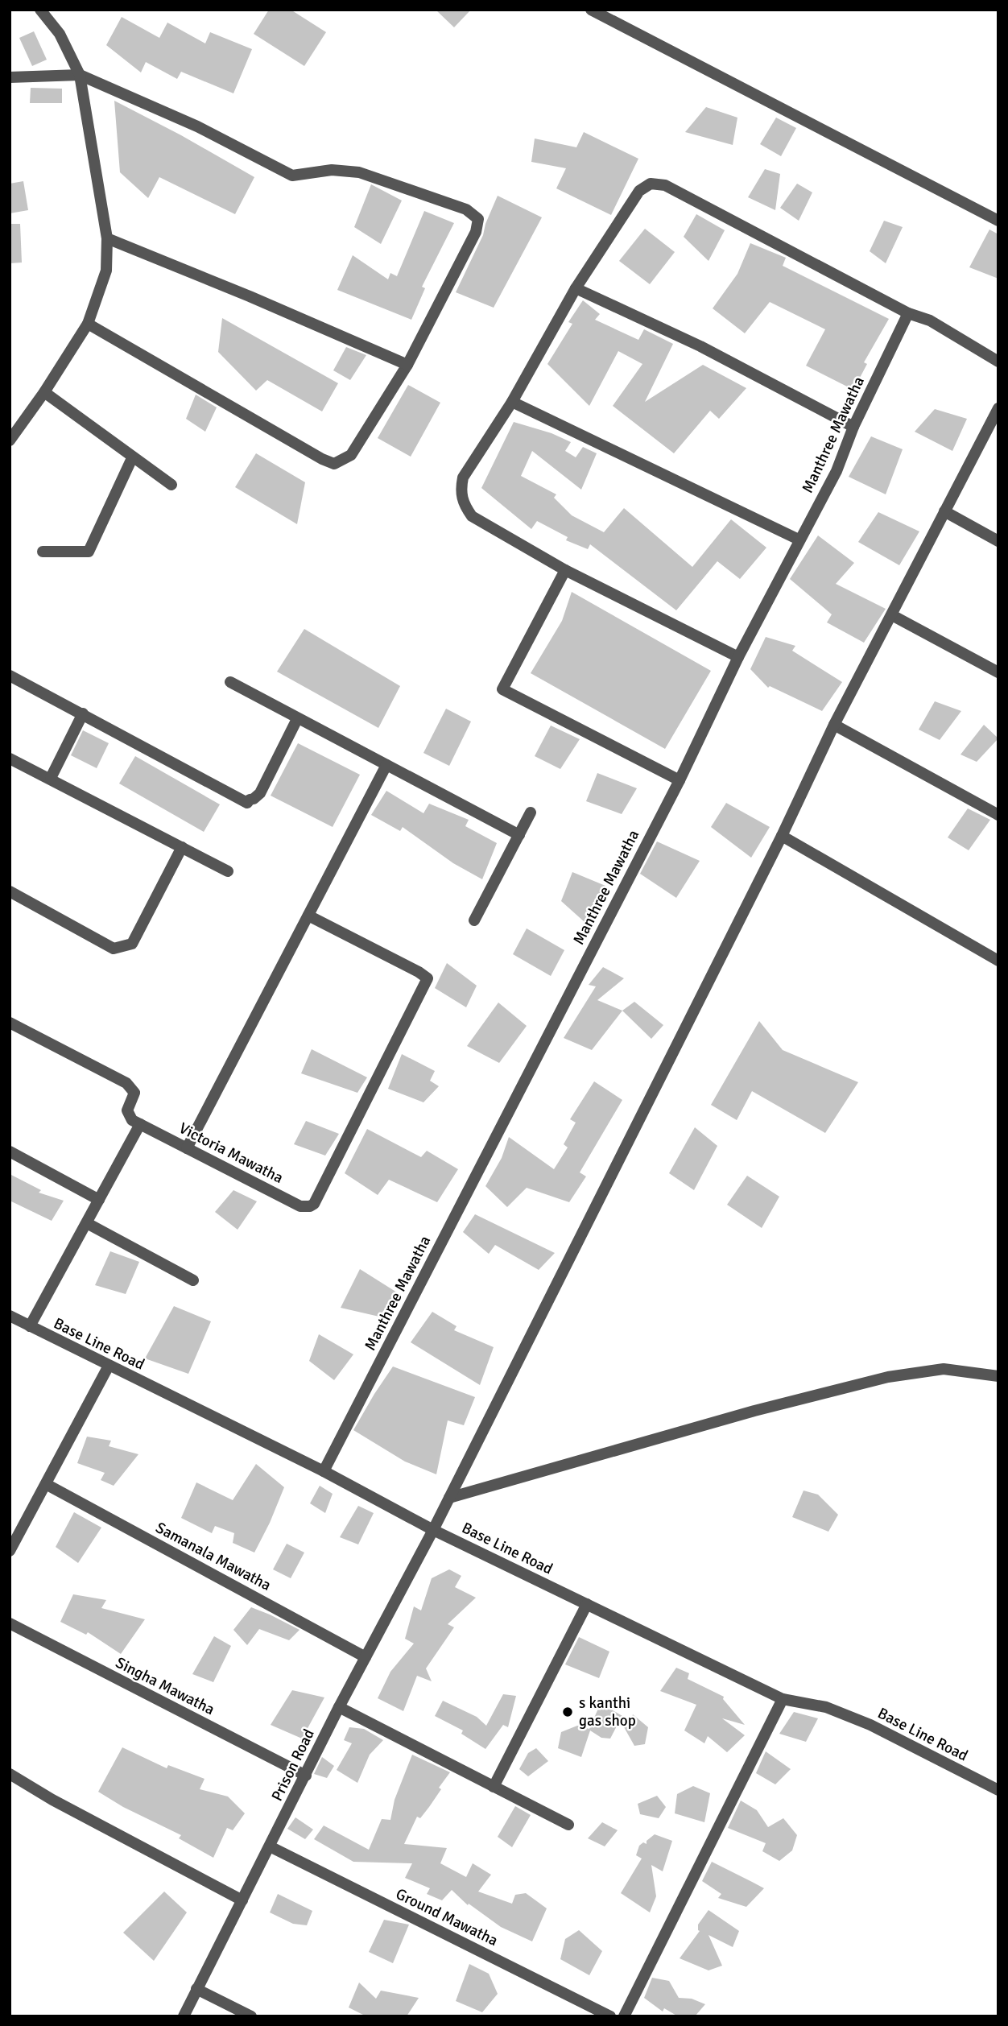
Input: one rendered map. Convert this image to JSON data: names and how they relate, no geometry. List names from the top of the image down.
{
  "streets": {
    "street": [
      "Manthree Mawatha",
      "Victoria Mawatha",
      "Base Line Road",
      "Samanala Mawatha",
      "Singha Mawatha",
      "Prison Road",
      "Ground Mawatha"
    ]
  },
  "crossings": [
    ["Manthree Mawatha", "Base Line Road"],
    ["Base Line Road", "Prison Road"],
    ["Samanala Mawatha", "Prison Road"],
    ["Singha Mawatha", "Prison Road"],
    ["Prison Road", "Ground Mawatha"]
  ],
  "places": ["s kanthi gas shop"]
}
